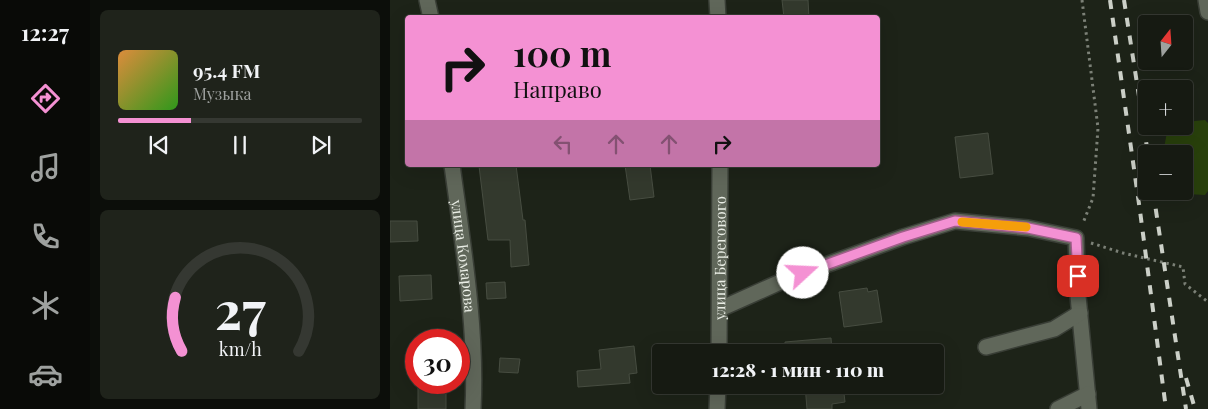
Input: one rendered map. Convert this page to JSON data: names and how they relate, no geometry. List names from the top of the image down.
{
  "streets": {
    "street": ["улица Комарова", "улица Берегового"]
  },
  "north": "top",
  "page": {
    "tabs": "12:27",
    "map_buttons": ["+", "−"],
    "turn": ["100 m", "Направо"],
    "song": ["95.4 FM", "Музыка"],
    "limit": "30",
    "trip": "12:28 · 1 мин · 110 m",
    "gauge": ["27", "km/h"]
  }
}
